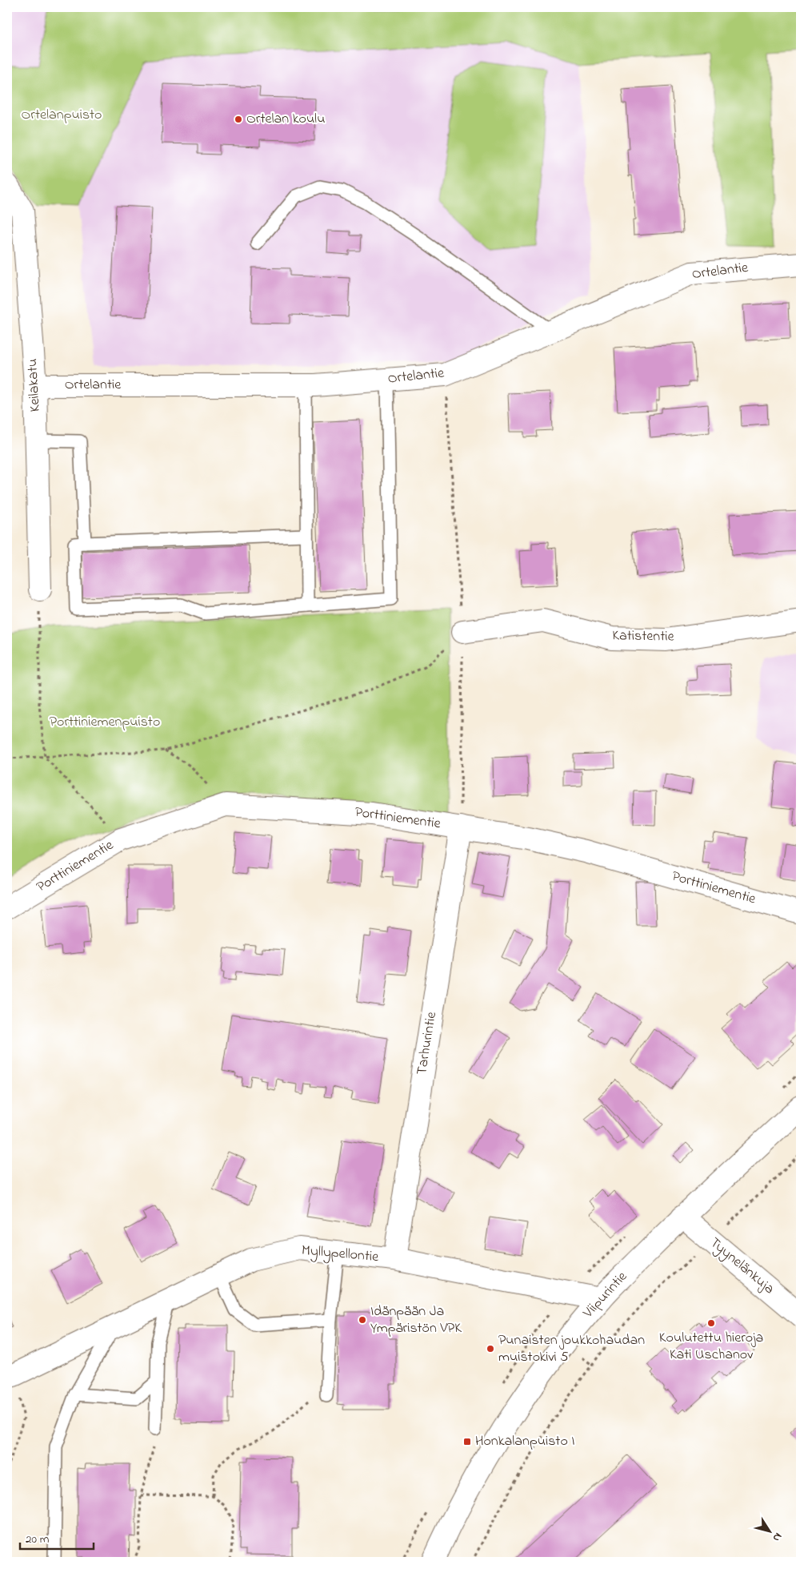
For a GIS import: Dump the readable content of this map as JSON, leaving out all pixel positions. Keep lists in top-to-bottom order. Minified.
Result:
{"streets":{"street":["Ortelantie","Keilakatu","Katistentie","Porttiniementie","Tarhurintie","Myllypellontie","Tyynelänkuja","Viipurintie"]},"crossings":[["Ortelantie","Keilakatu"],["Porttiniementie","Tarhurintie"],["Tarhurintie","Myllypellontie"],["Myllypellontie","Viipurintie"],["Tyynelänkuja","Viipurintie"]],"parks":["Ortelanpuisto","Porttiniemenpuisto"],"places":{"other":["Ortelan koulu","Idänpään Ja Ympäristön VPK","Koulutettu hieroja Kati Uschanov","Punaisten joukkohaudan muistokivi 5"],"transit":["Honkalanpuisto I"]},"scale_bar":"20 m","north":"bottom right"}
